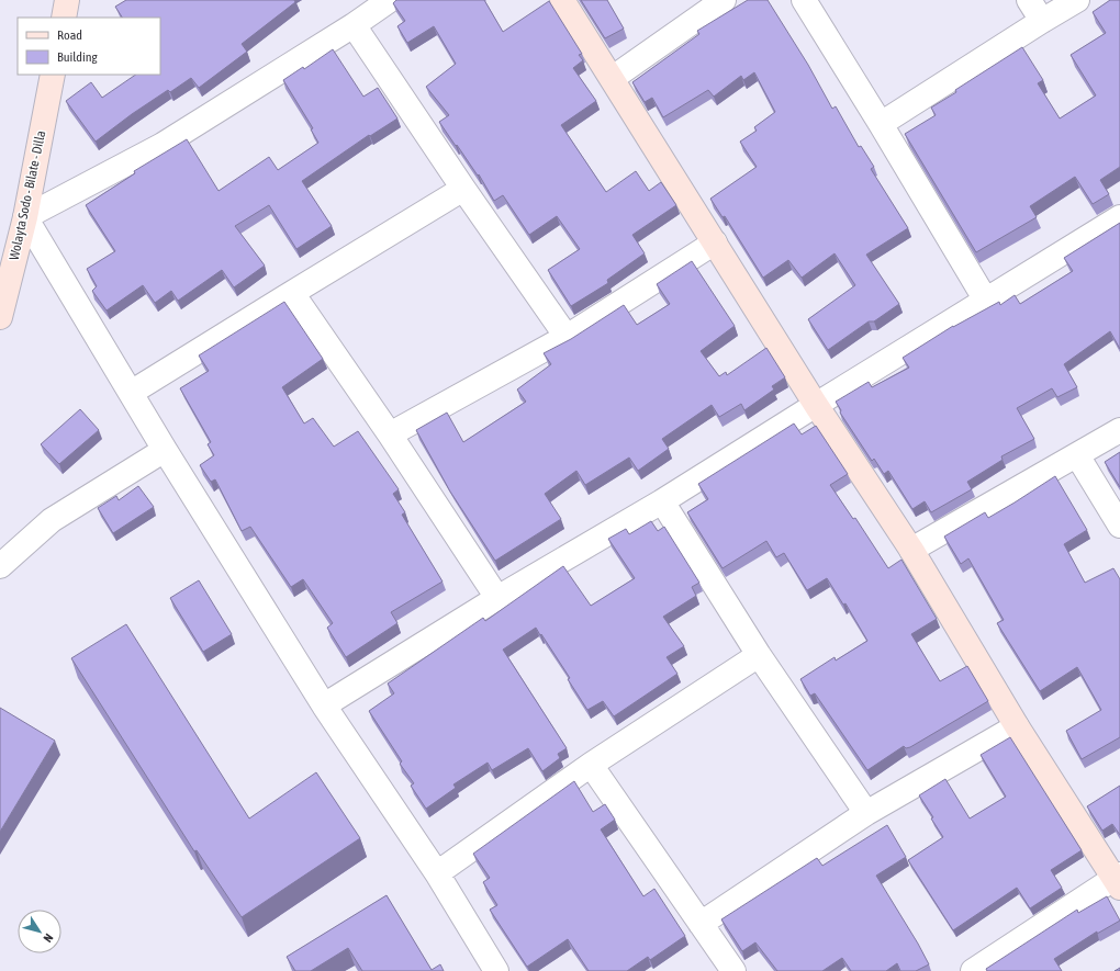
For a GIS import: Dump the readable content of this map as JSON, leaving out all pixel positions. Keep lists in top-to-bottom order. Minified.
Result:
{"streets":{"main road":["Wolayta Sodo - Bilate - Dilla"]},"legend":["Road","Building"],"north":"bottom right"}
